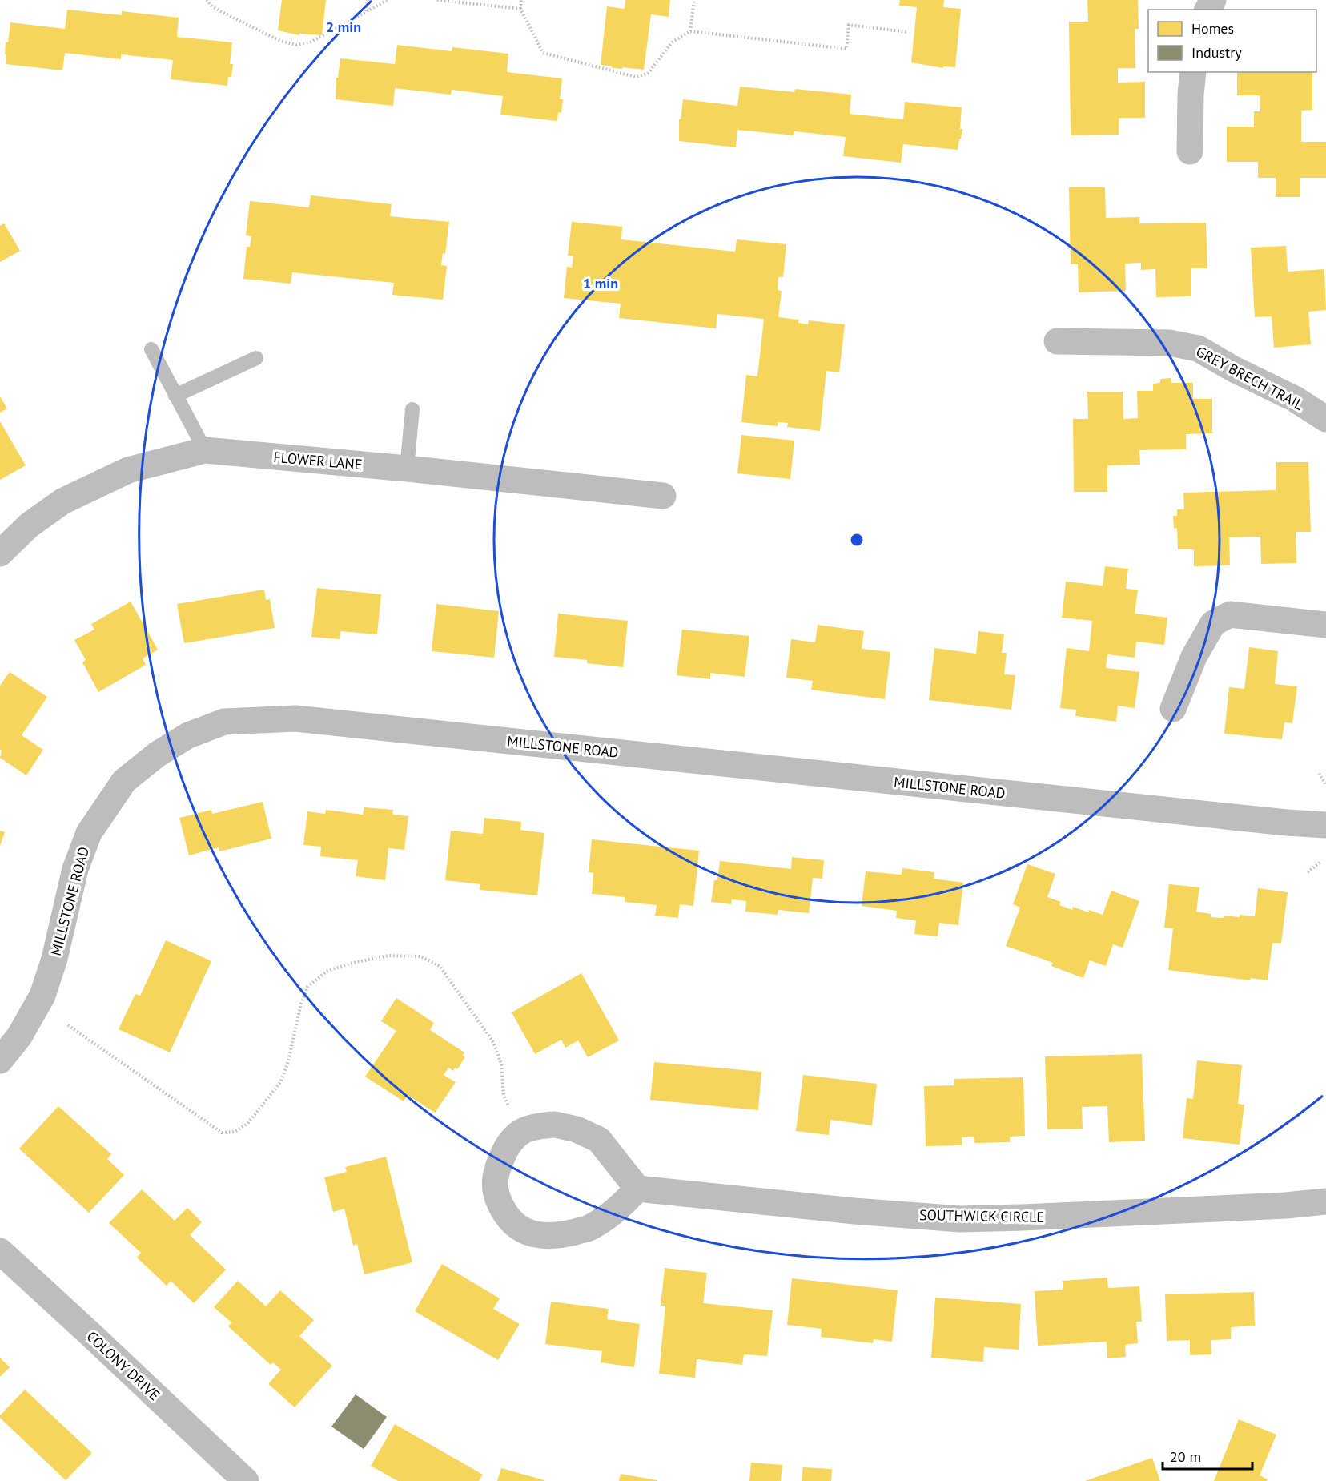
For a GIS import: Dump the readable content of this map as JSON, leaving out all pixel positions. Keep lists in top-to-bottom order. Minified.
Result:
{"streets":{"street":["GREY BRECH TRAIL","FLOWER LANE","MILLSTONE ROAD","SOUTHWICK CIRCLE","COLONY DRIVE"]},"legend":["Homes","Industry"],"scale_bar":"20 m","rings":["2 min","1 min"]}
